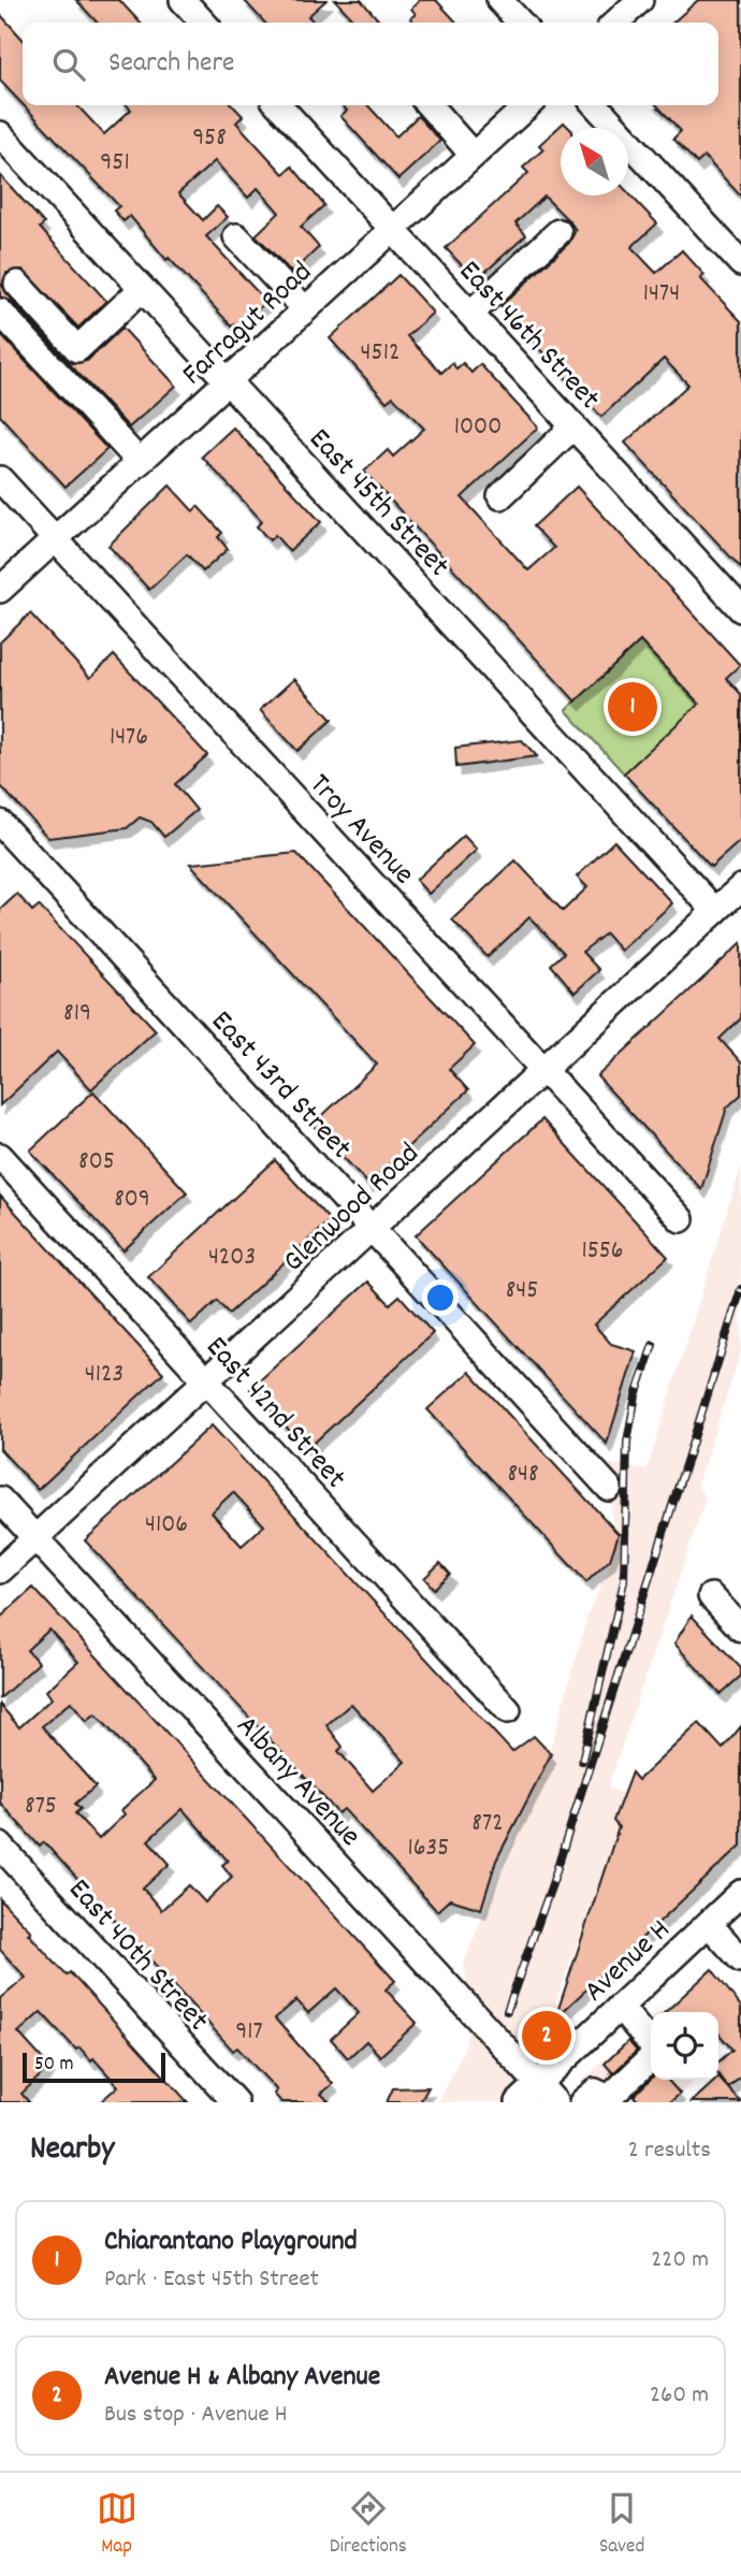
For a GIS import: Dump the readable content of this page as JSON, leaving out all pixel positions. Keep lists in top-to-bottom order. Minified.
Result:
{"streets":{"street":["Farragut Road","East 46th Street","East 45th Street","Troy Avenue","East 43rd Street","Glenwood Road","East 42nd Street","Albany Avenue","East 40th Street","Avenue H"]},"crossings":[["Farragut Road","East 46th Street"],["Farragut Road","East 45th Street"],["Farragut Road","Troy Avenue"],["East 45th Street","Glenwood Road"],["Troy Avenue","Glenwood Road"],["East 43rd Street","Glenwood Road"],["Glenwood Road","East 42nd Street"],["Glenwood Road","Albany Avenue"],["Albany Avenue","Avenue H"]],"house_numbers":["958","951","1474","4512","1000","1476","819","805","809","1556","4203","845","4123","848","4106","875","872","1635","917"],"scale_bar":"50 m","north":"top left","page":{"search":"Search here","pins":["1","2"],"scale":"50 m","heading":["Nearby","2 results"],"list":[{"mark":"1","name":"Chiarantano Playground","note":"Park · East 45th Street","value":"220 m"},{"mark":"2","name":"Avenue H & Albany Avenue","note":"Bus stop · Avenue H","value":"260 m"}],"nav":["Map","Directions","Saved"]}}
